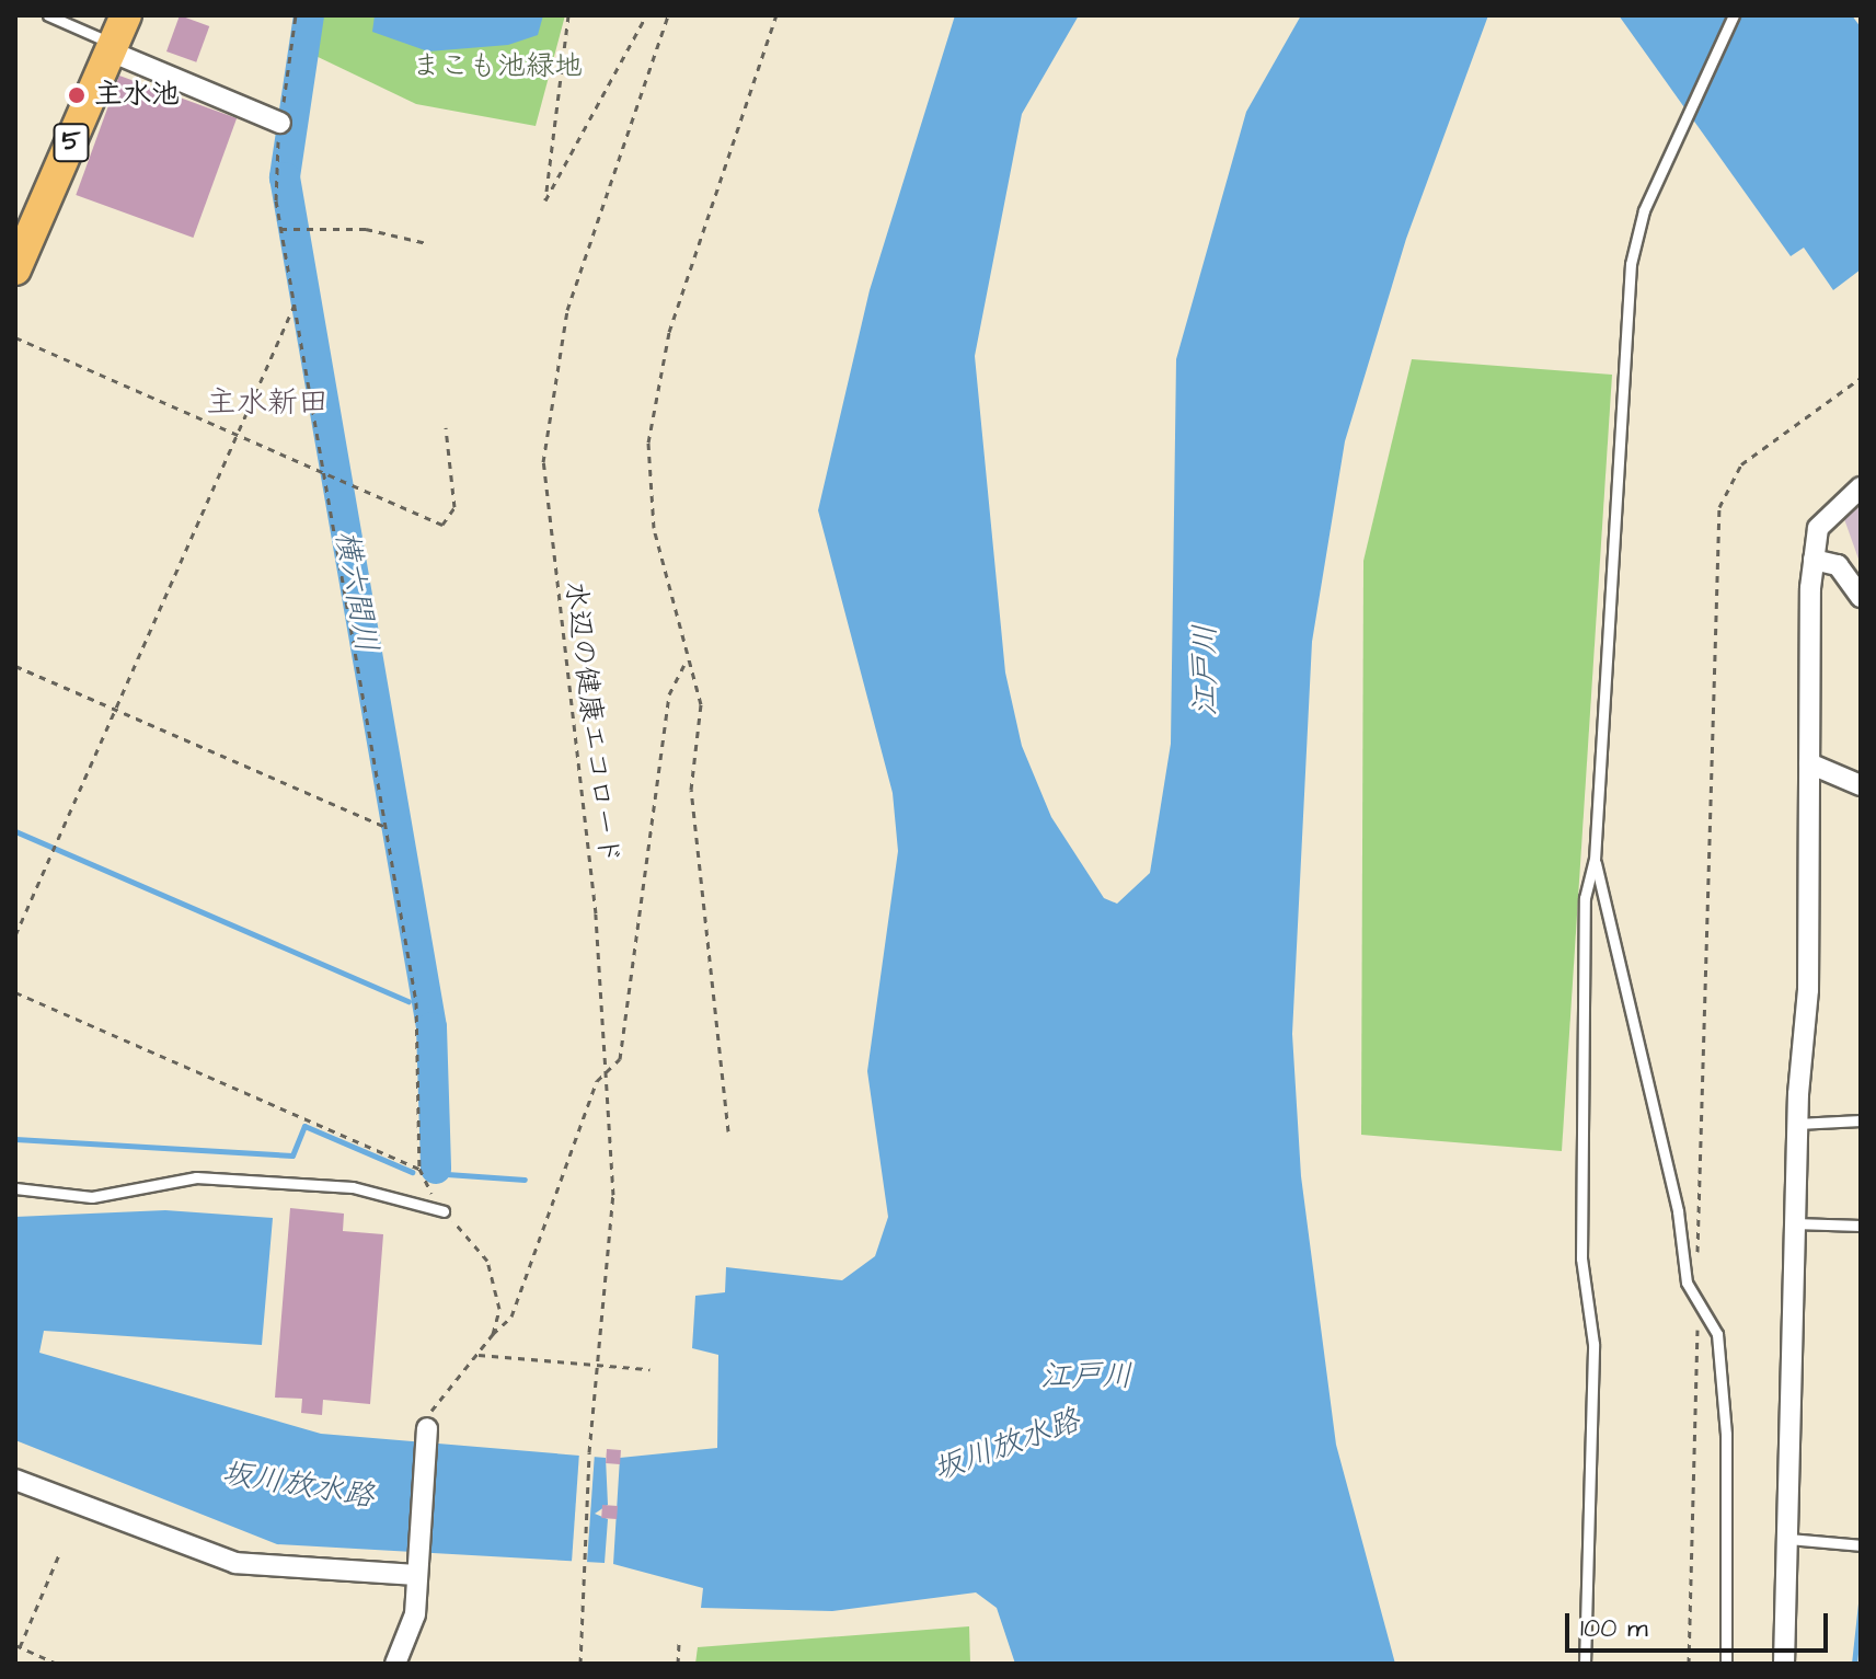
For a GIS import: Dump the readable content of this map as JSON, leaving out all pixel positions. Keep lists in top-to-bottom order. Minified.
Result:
{"streets":{"main road":["5"],"path":["水辺の健康エコロード"]},"districts":["主水新田"],"water":["横六間川","江戸川","坂川放水路"],"parks":["まこも池緑地"],"places":["主水池"],"scale_bar":"100 m"}
